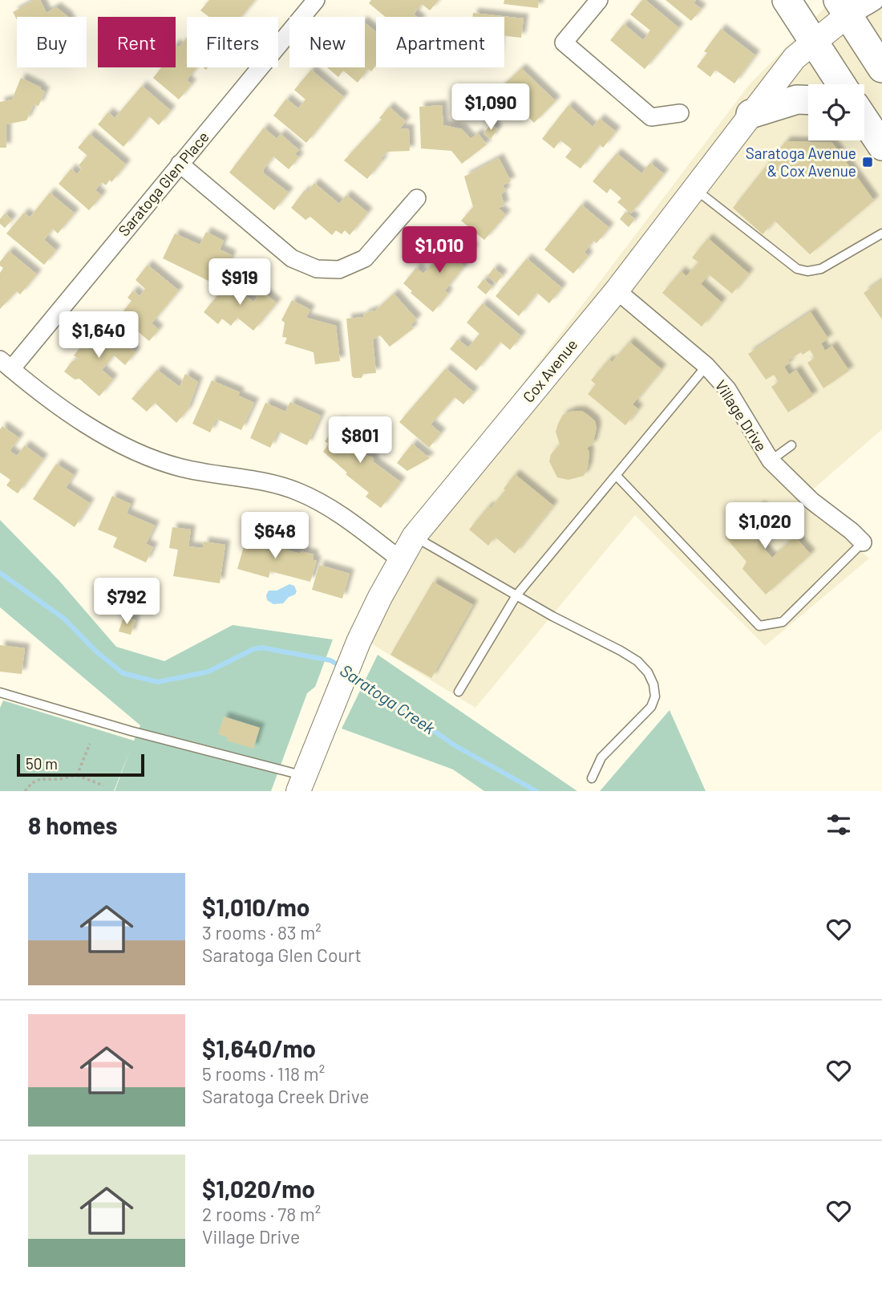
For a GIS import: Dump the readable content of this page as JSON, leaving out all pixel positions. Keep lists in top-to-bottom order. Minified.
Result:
{"streets":{"main road":["Cox Avenue"],"street":["Saratoga Glen Place","Village Drive"]},"crossings":[["Cox Avenue","Village Drive"]],"water":["Saratoga Creek"],"places":{"transit":["Saratoga Avenue & Cox Avenue"]},"scale_bar":"50 m","page":{"chip":["Buy","Rent","Filters","New","Apartment"],"price":["$1,090","$1,010","$919","$1,640","$801","$1,020","$648","$792"],"scale":"50 m","heading":"8 homes","list":[{"name":"$1,010/mo","note":"3 rooms · 83 m² · Saratoga Glen Court"},{"name":"$1,640/mo","note":"5 rooms · 118 m² · Saratoga Creek Drive"},{"name":"$1,020/mo","note":"2 rooms · 78 m² · Village Drive"}]}}
